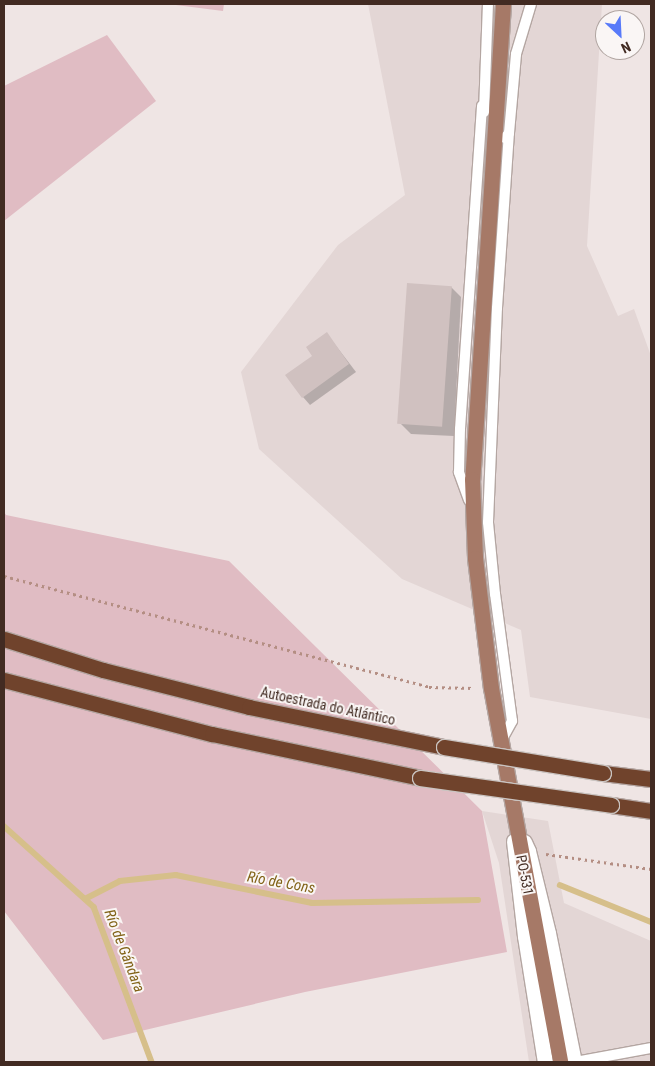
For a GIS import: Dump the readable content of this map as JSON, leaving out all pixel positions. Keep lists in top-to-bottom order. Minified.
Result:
{"streets":{"highway":["Autoestrada do Atlántico"],"main road":["PO-531"]},"water":["Río de Cons","Río de Gándara"],"north":"bottom right"}
